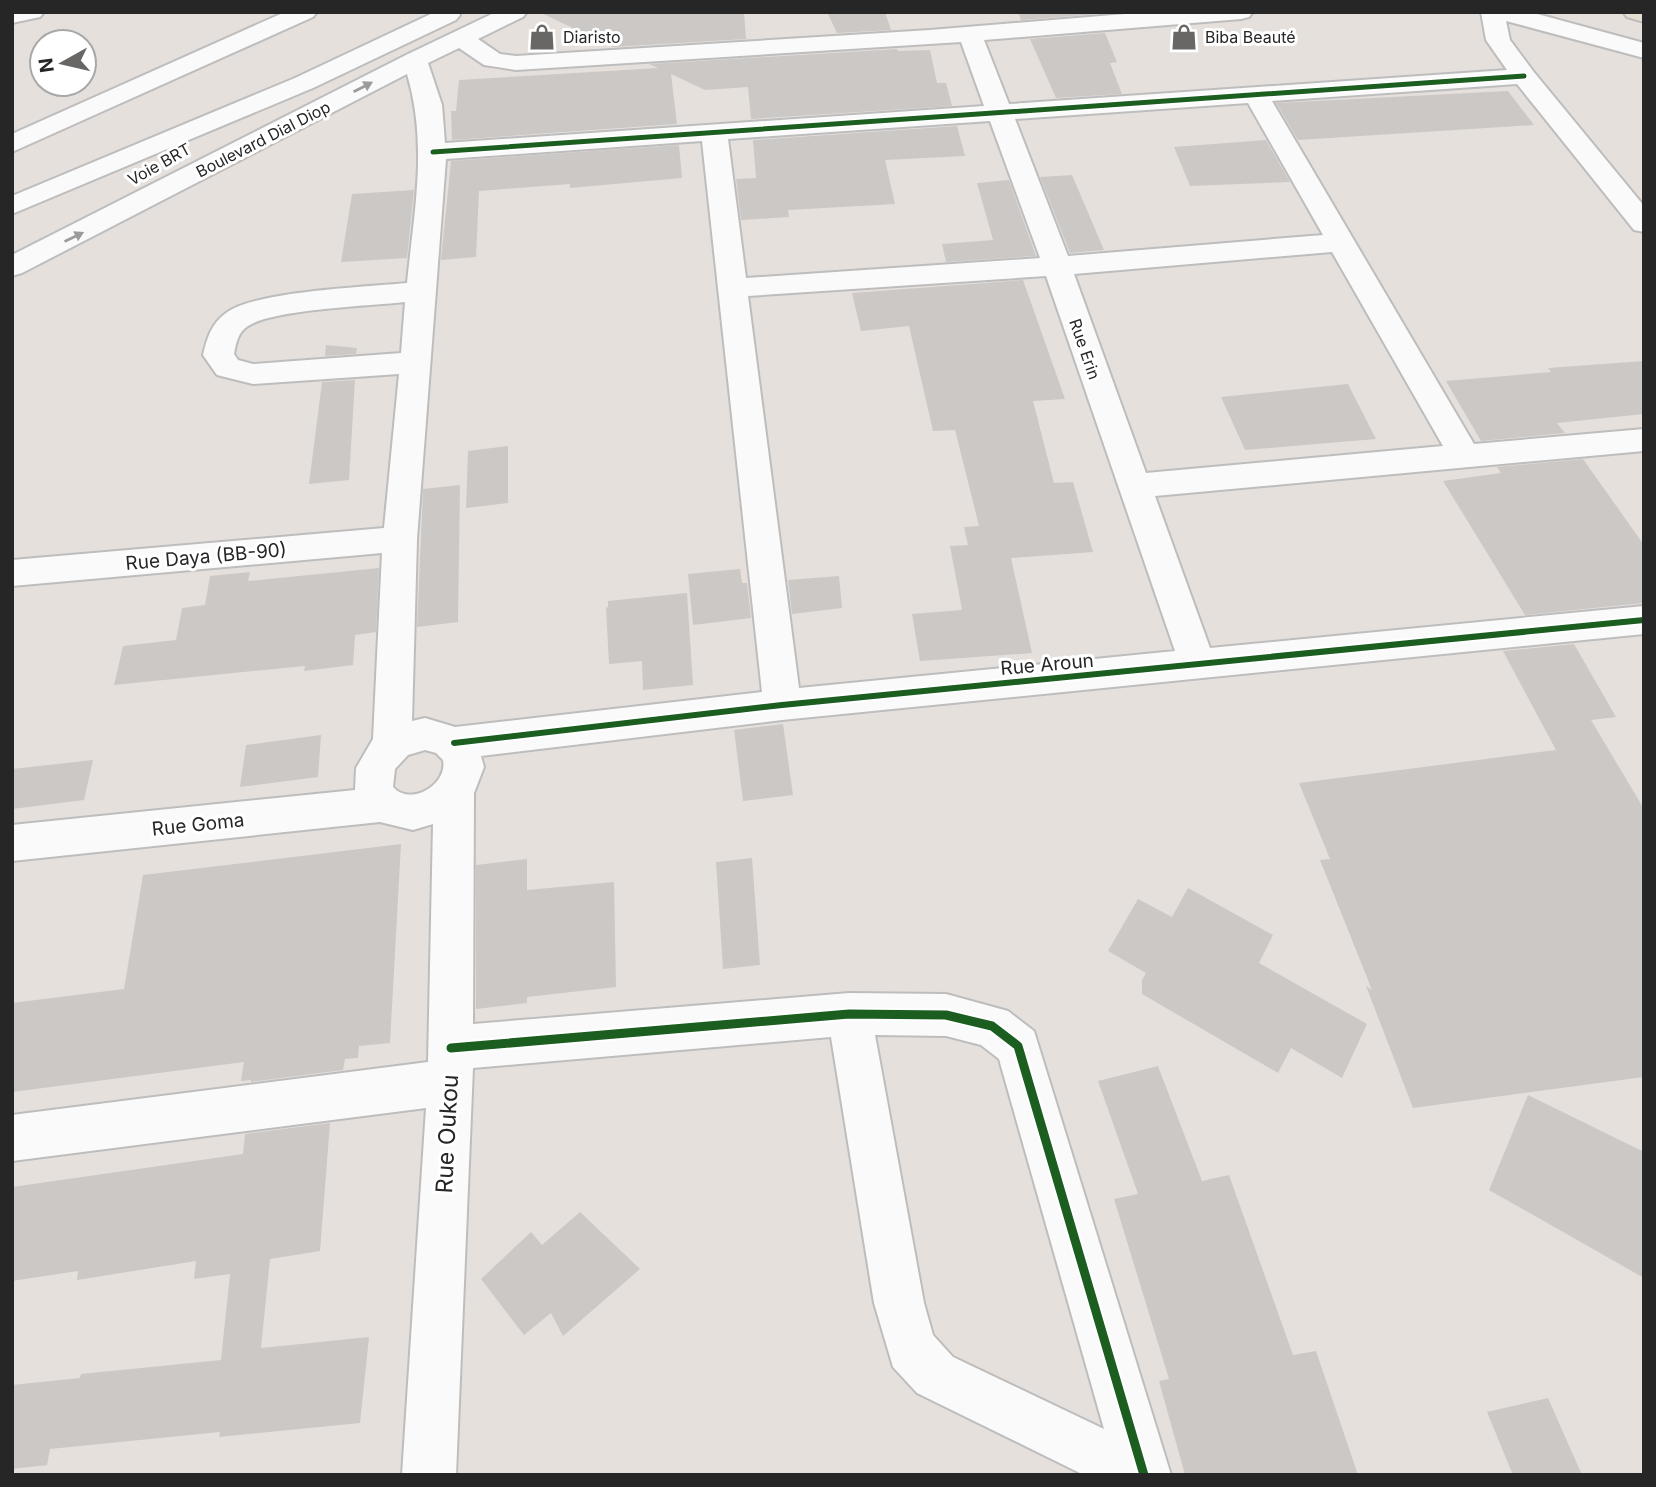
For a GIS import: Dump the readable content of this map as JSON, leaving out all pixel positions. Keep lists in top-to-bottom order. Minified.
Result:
{"streets":{"street":["Boulevard Dial Diop","Voie BRT","Rue Erin","Rue Daya (BB-90)","Rue Aroun","Rue Goma","Rue Oukou"]},"crossings":[["Rue Erin","Rue Aroun"],["Rue Aroun","Rue Goma"],["Rue Aroun","Rue Oukou"],["Rue Goma","Rue Oukou"]],"places":{"shop":["Diaristo","Biba Beauté"]},"north":"left"}
